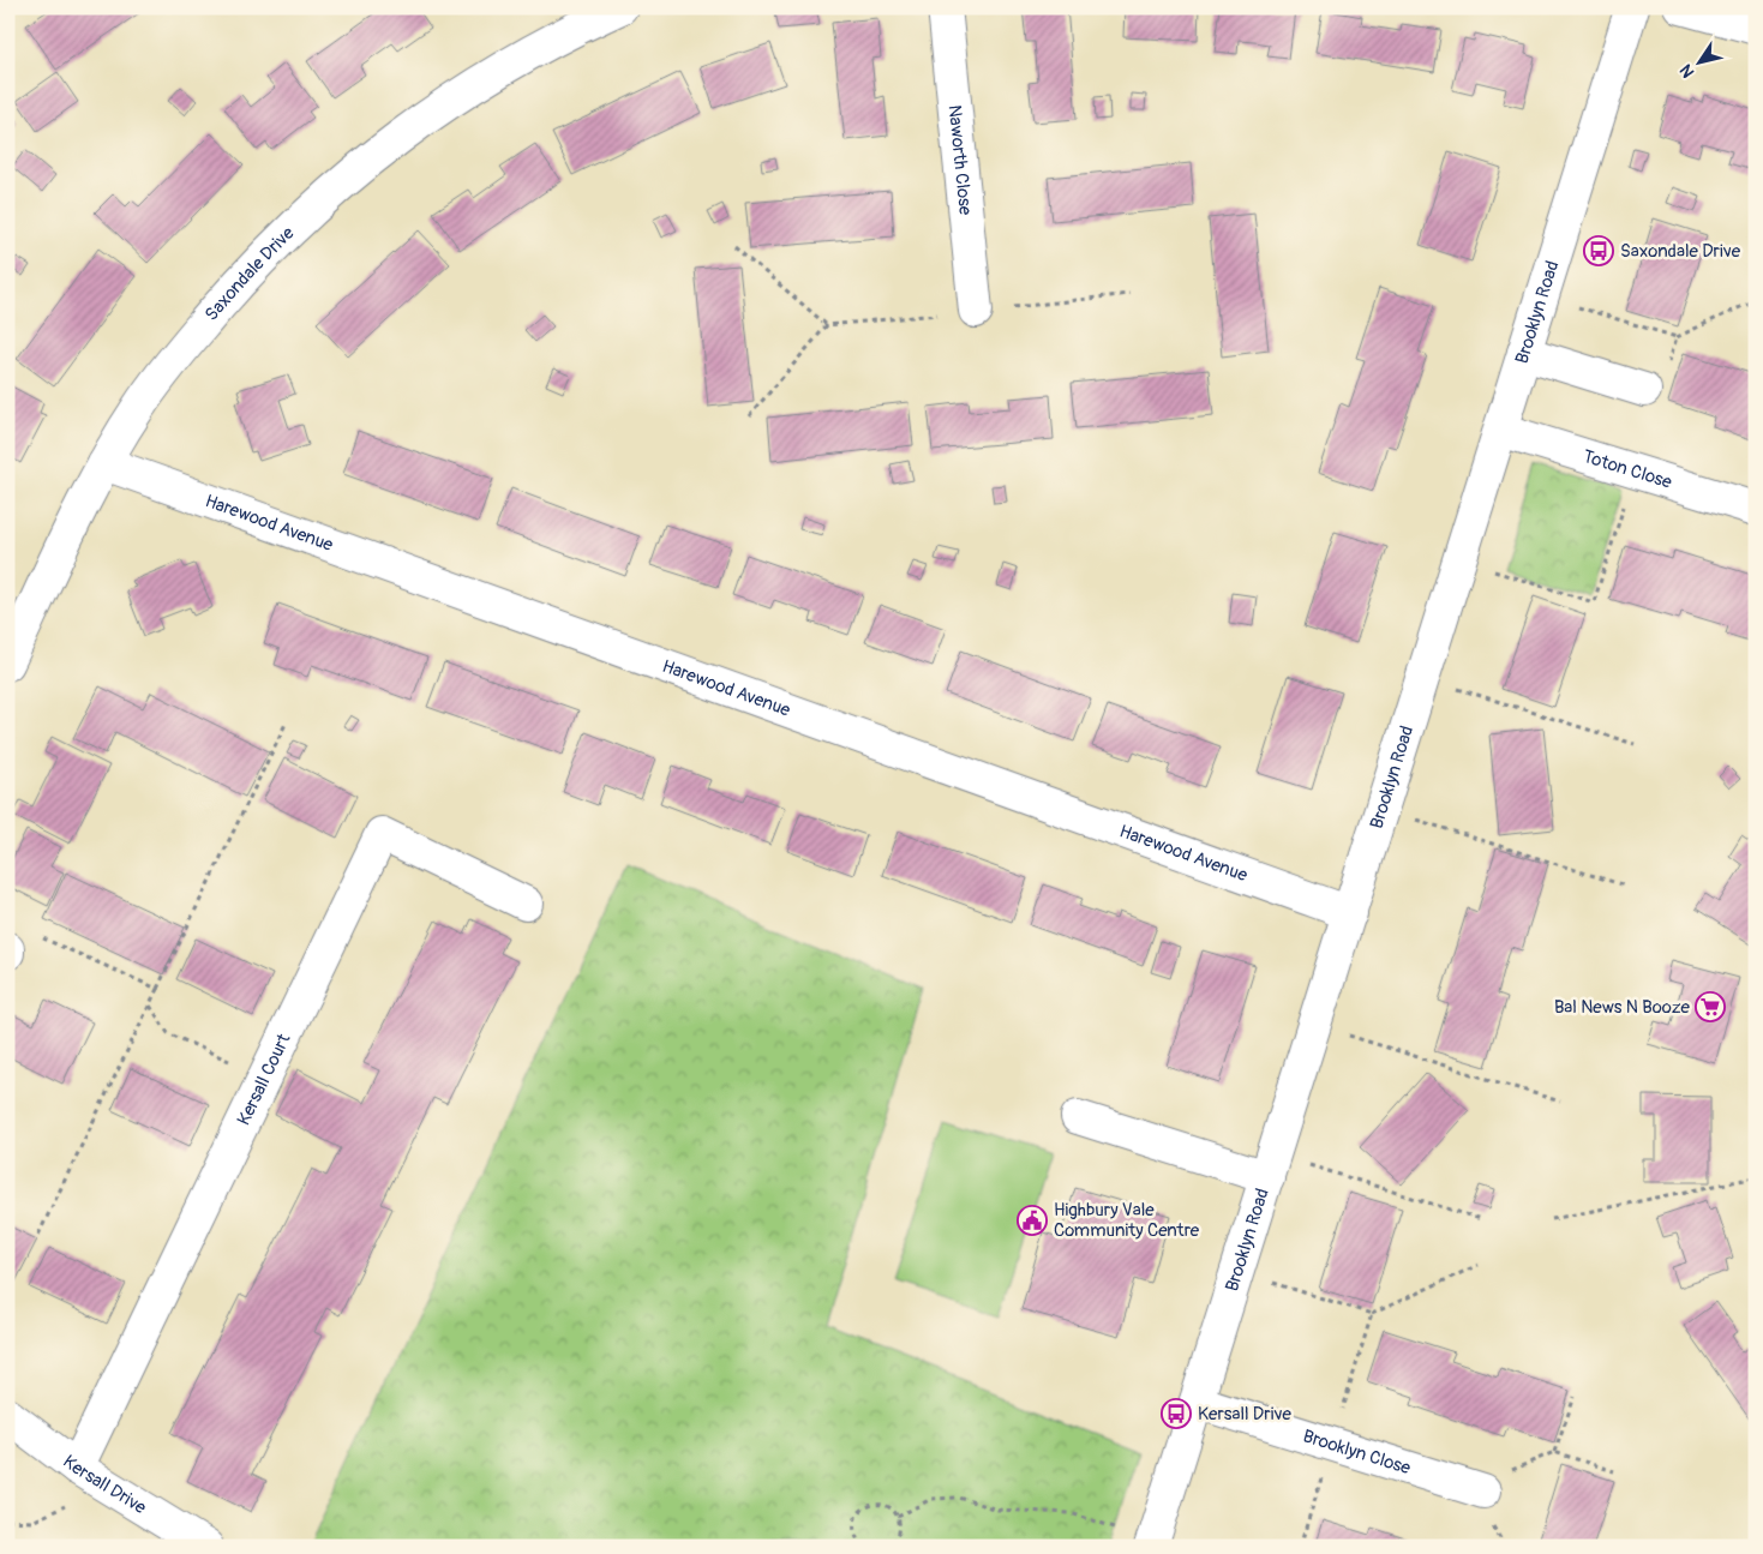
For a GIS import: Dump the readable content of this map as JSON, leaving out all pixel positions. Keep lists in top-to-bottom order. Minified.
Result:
{"streets":{"street":["Naworth Close","Saxondale Drive","Brooklyn Road","Toton Close","Harewood Avenue","Kersall Court","Brooklyn Close","Kersall Drive"]},"crossings":[["Saxondale Drive","Harewood Avenue"],["Brooklyn Road","Toton Close"],["Brooklyn Road","Harewood Avenue"],["Brooklyn Road","Brooklyn Close"],["Kersall Court","Kersall Drive"]],"places":{"bus stop":["Saxondale Drive","Kersall Drive"],"supermarket":["Bal News N Booze"],"public building":["Highbury Vale Community Centre"]},"north":"bottom left"}
